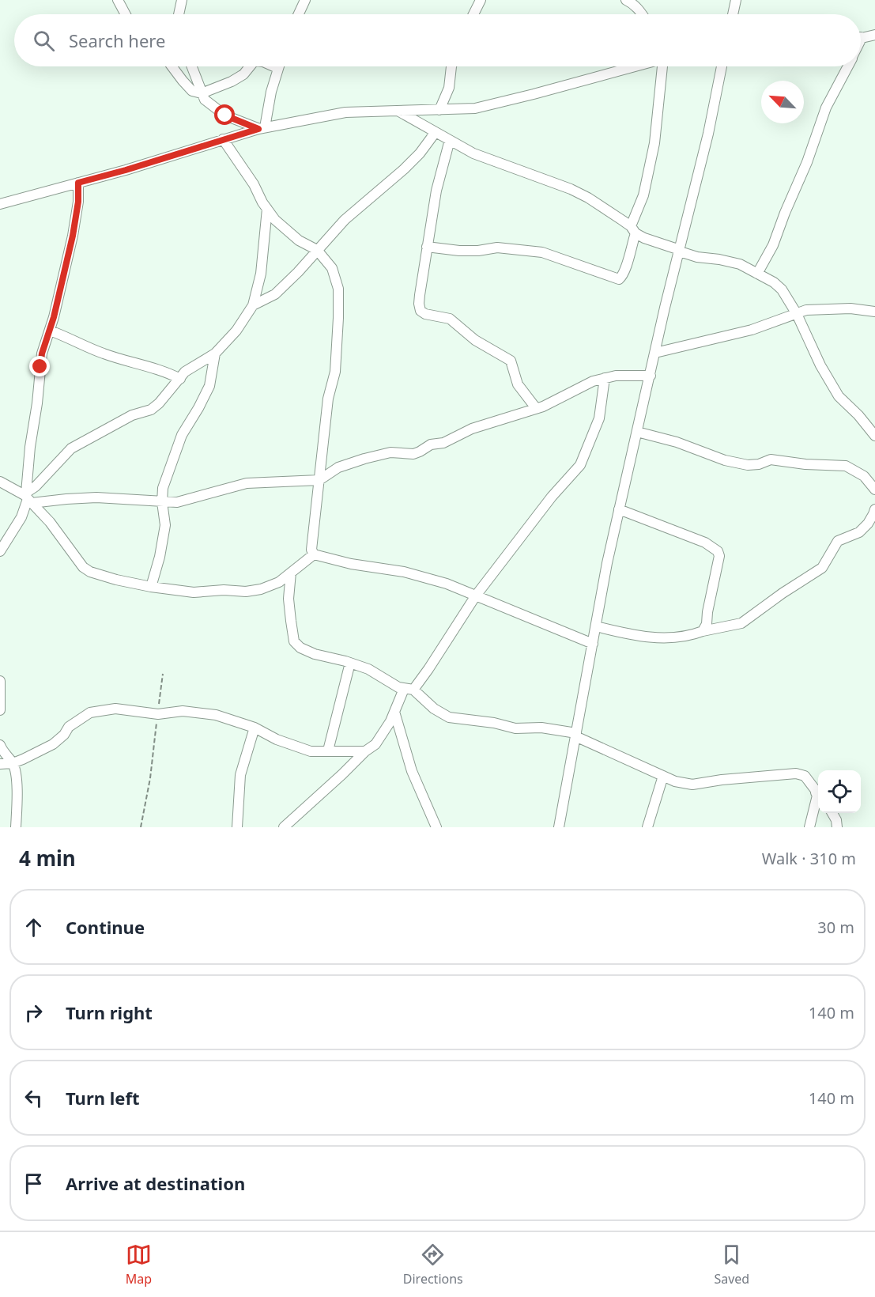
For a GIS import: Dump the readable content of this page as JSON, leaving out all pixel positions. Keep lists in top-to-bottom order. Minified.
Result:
{"north":"top left","page":{"search":"Search here","heading":["4 min","Walk · 310 m"],"list":[["Continue","30 m"],["Turn right","140 m"],["Turn left","140 m"],"Arrive at destination"],"nav":["Map","Directions","Saved"]}}
